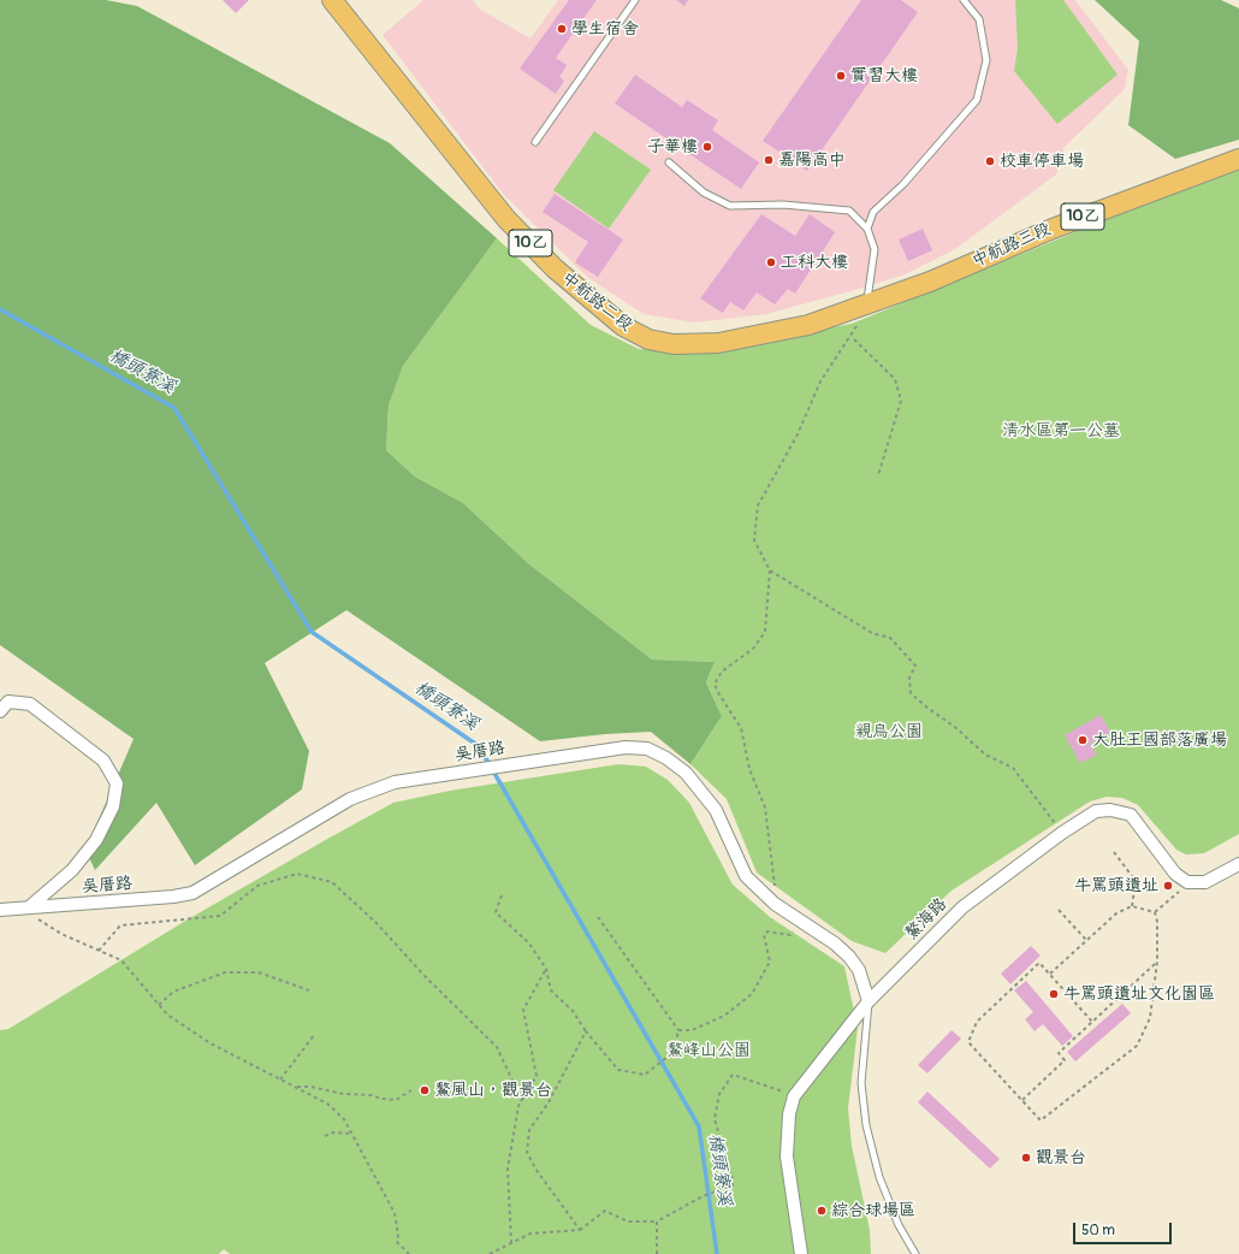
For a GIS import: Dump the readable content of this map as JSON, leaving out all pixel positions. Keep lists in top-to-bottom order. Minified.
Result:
{"streets":{"main road":["10乙","中航路三段","中航路二段"],"street":["吳厝路","鰲海路"]},"crossings":[["中航路三段","中航路二段"],["吳厝路","鰲海路"]],"water":["橋頭寮溪"],"parks":["清水區第一公墓","親鳥公園","鰲峰山公園"],"places":["學生宿舍","實習大樓","子華樓","嘉陽高中","校車停車場","工科大樓","大肚王國部落廣場","牛罵頭遺址","牛罵頭遺址文化園區","鰲風山，觀景台","觀景台","綜合球場區"],"scale_bar":"50 m"}
